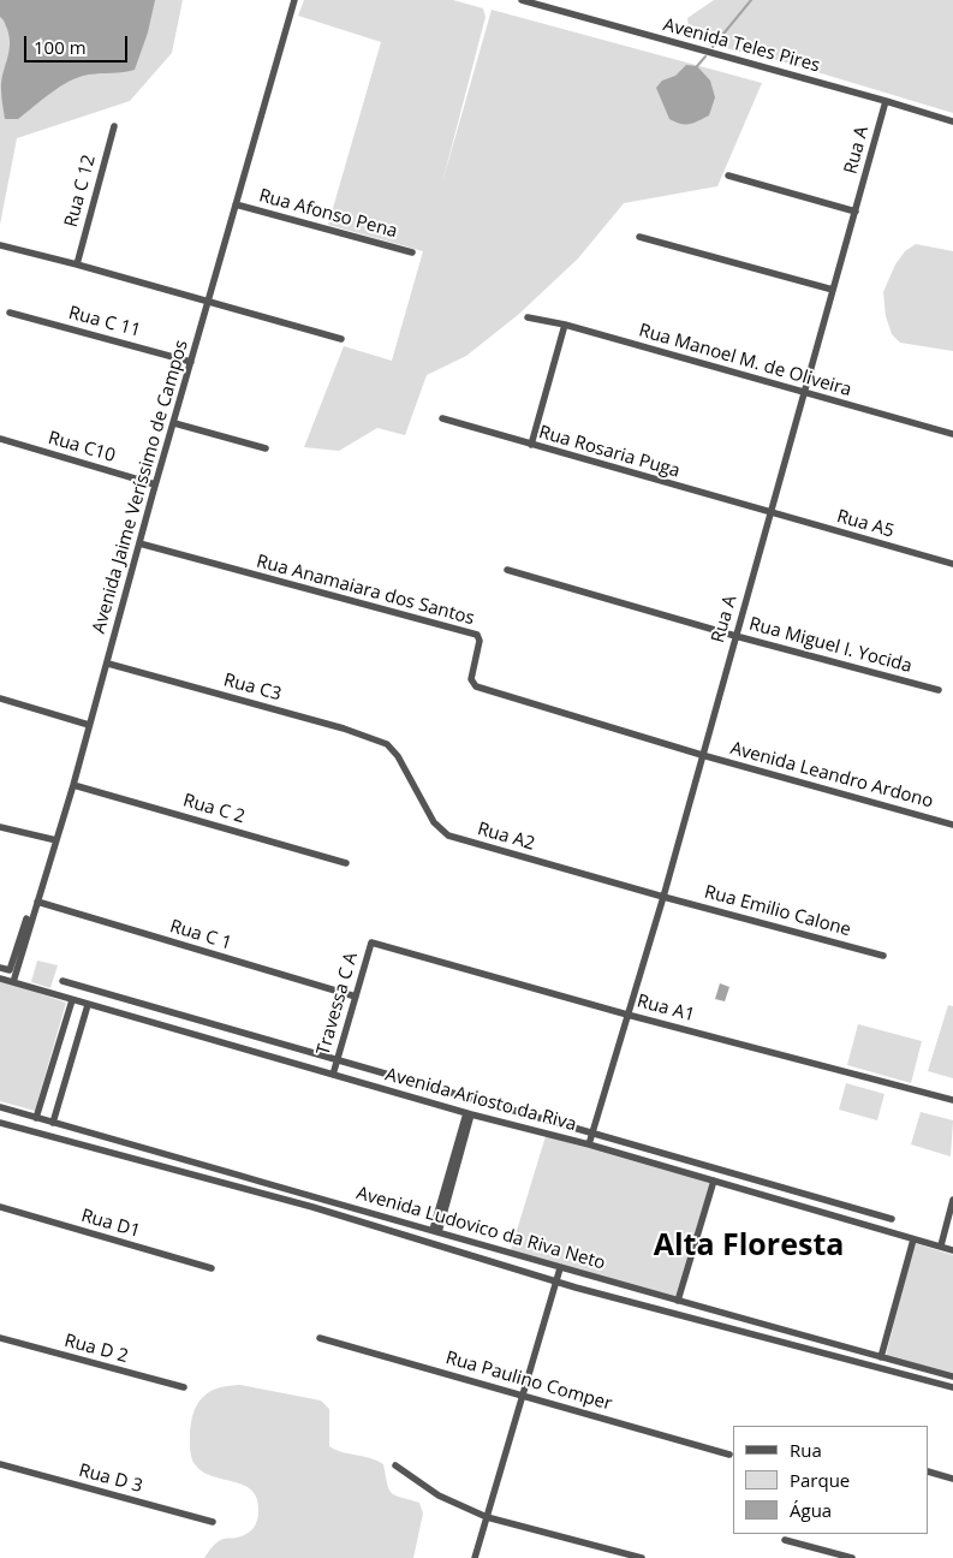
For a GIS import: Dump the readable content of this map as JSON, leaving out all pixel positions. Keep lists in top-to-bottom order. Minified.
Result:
{"streets":{"street":["Avenida Teles Pires","Rua A","Rua C 12","Rua Afonso Pena","Rua C 11","Rua Manoel M. de Oliveira","Rua C10","Rua Rosaria Puga","Avenida Jaime Veríssimo de Campos","Rua A5","Rua Anamaiara dos Santos","Rua Miguel I. Yocida","Rua C3","Avenida Leandro Ardono","Rua C 2","Rua A2","Rua Emilio Calone","Rua C 1","Travessa C A","Rua A1","Avenida Ariosto da Riva","Rua D1","Avenida Ludovico da Riva Neto","Rua D 2","Rua Paulino Comper","Rua D 3"]},"crossings":[["Avenida Teles Pires","Rua A"],["Rua A","Rua Manoel M. de Oliveira"],["Rua A","Rua Rosaria Puga"],["Rua A","Rua A5"],["Rua A","Rua Anamaiara dos Santos"],["Rua A","Rua Miguel I. Yocida"],["Rua A","Avenida Leandro Ardono"],["Rua A","Rua A2"],["Rua A","Rua Emilio Calone"],["Rua A","Rua A1"],["Rua A","Avenida Ariosto da Riva"],["Rua Afonso Pena","Avenida Jaime Veríssimo de Campos"],["Rua C 11","Avenida Jaime Veríssimo de Campos"],["Rua C10","Avenida Jaime Veríssimo de Campos"],["Rua Rosaria Puga","Rua A5"],["Avenida Jaime Veríssimo de Campos","Rua Anamaiara dos Santos"],["Avenida Jaime Veríssimo de Campos","Rua C3"],["Avenida Jaime Veríssimo de Campos","Rua C 2"],["Avenida Jaime Veríssimo de Campos","Rua C 1"],["Avenida Jaime Veríssimo de Campos","Avenida Ariosto da Riva"],["Rua Anamaiara dos Santos","Avenida Leandro Ardono"],["Rua C3","Rua A2"],["Rua A2","Rua Emilio Calone"],["Rua C 1","Travessa C A"],["Travessa C A","Rua A1"],["Travessa C A","Avenida Ariosto da Riva"]],"districts":["Alta Floresta"],"legend":["Rua","Parque","Água"],"scale_bar":"100 m"}
